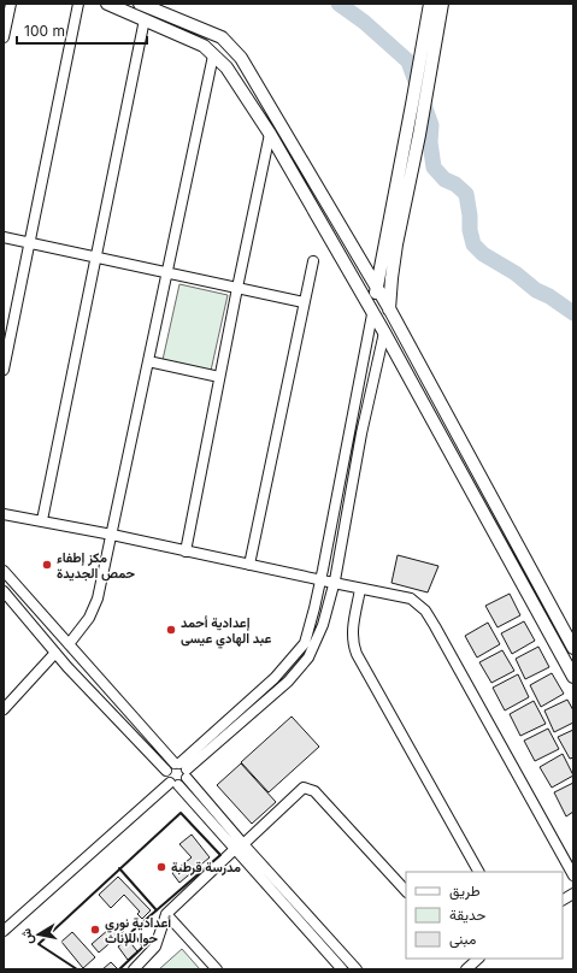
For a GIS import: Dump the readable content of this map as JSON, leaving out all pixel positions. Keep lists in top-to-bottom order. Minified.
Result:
{"places":["مكز إطفاء حمص الجديدة","إعدادية أحمد عبد الهادي عيسى","مدرسة قرطبة","أعدادية نوري حوا للإناث"],"legend":["طريق","حديقة","مبنى"],"scale_bar":"100 m","north":"left"}
